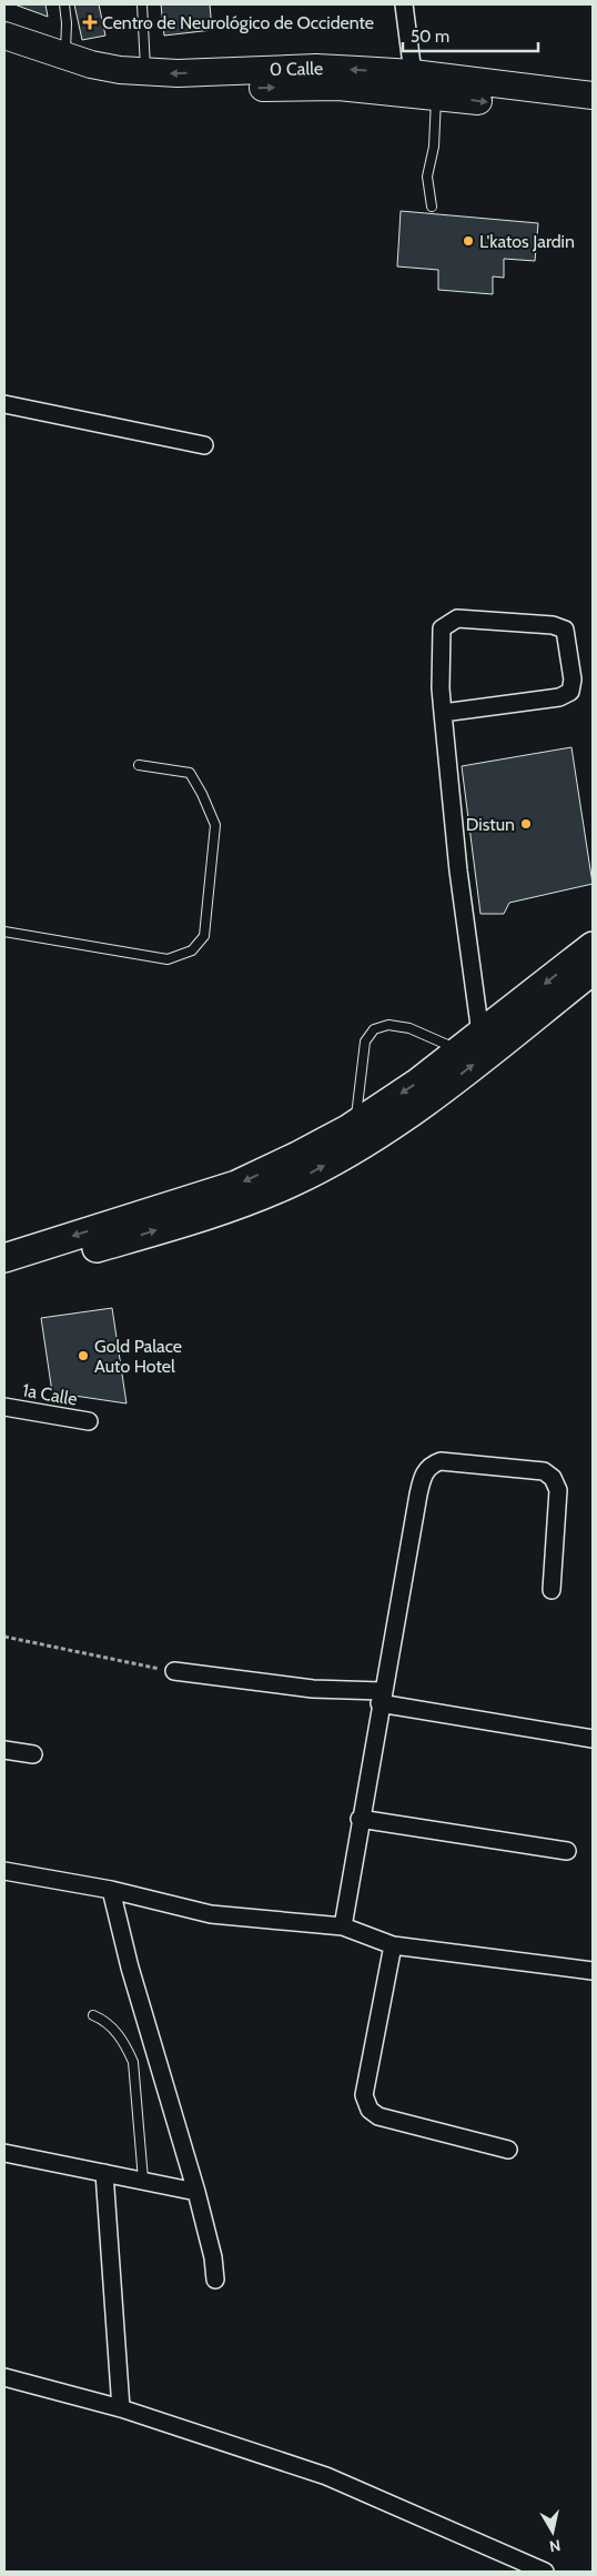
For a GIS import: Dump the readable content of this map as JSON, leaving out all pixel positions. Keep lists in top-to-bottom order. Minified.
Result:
{"streets":{"main road":["0 Calle"],"street":["1a Calle"]},"places":{"health":["Centro de Neurológico de Occidente"],"other":["L'katos Jardin","Distun","Gold Palace Auto Hotel"]},"scale_bar":"50 m","north":"bottom"}
